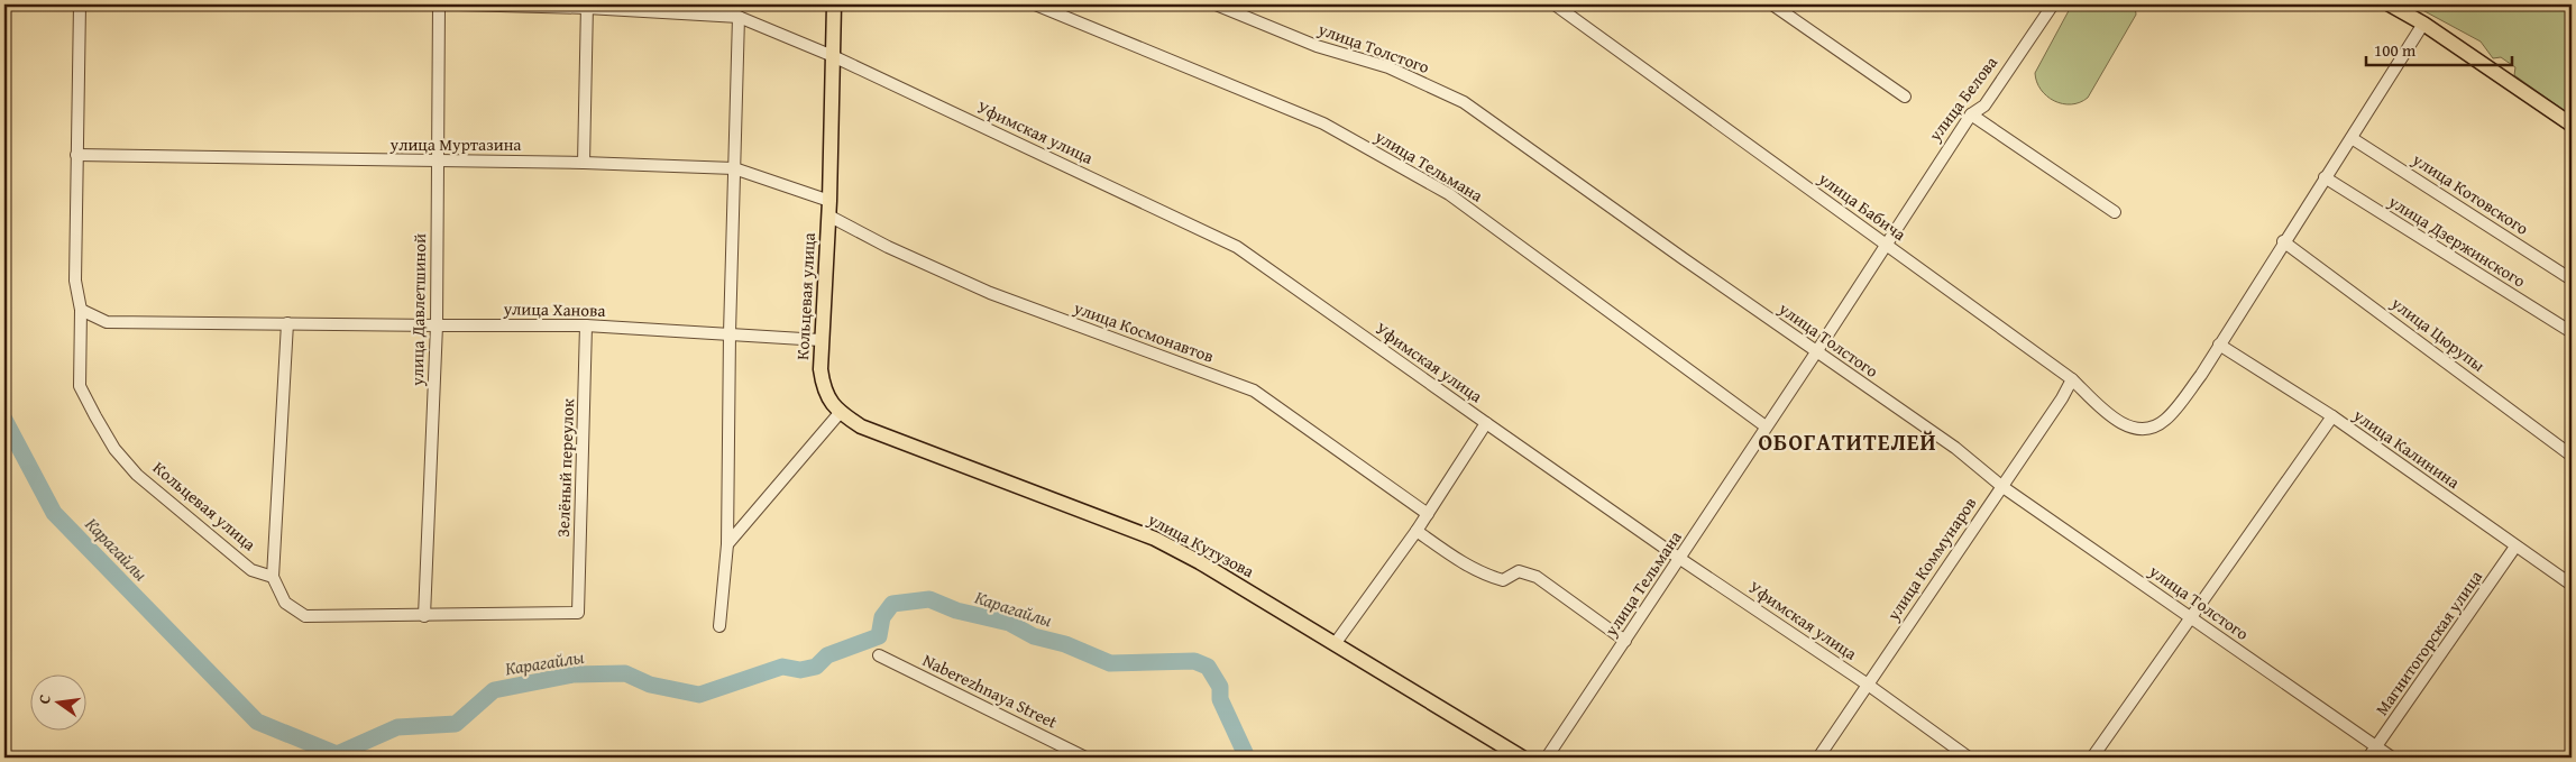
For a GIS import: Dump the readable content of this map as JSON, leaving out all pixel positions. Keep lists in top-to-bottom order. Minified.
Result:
{"streets":{"main road":["Кольцевая улица","улица Кутузова"],"street":["улица Толстого","улица Белова","Уфимская улица","улица Муртазина","улица Тельмана","улица Котовского","улица Бабича","улица Дзержинского","улица Давлетшиной","улица Ханова","улица Космонавтов","улица Цюрупы","улица Калинина","Зелёный переулок","улица Коммунаров","Магнитогорская улица","Naberezhnaya Street"]},"crossings":[["улица Толстого","улица Тельмана"],["улица Толстого","улица Коммунаров"],["улица Толстого","Магнитогорская улица"],["улица Белова","улица Тельмана"],["улица Белова","улица Бабича"],["Уфимская улица","улица Тельмана"],["Уфимская улица","Кольцевая улица"],["Уфимская улица","улица Коммунаров"],["улица Муртазина","Кольцевая улица"],["улица Муртазина","улица Давлетшиной"],["улица Муртазина","улица Космонавтов"],["улица Тельмана","улица Бабича"],["улица Бабича","улица Калинина"],["улица Бабича","улица Коммунаров"],["Кольцевая улица","улица Ханова"],["Кольцевая улица","улица Космонавтов"],["Кольцевая улица","улица Кутузова"],["улица Давлетшиной","улица Ханова"],["улица Давлетшиной","Зелёный переулок"],["улица Ханова","Зелёный переулок"],["улица Калинина","Магнитогорская улица"]],"districts":["ОБОГАТИТЕЛЕЙ"],"water":["Карагайлы"],"scale_bar":"100 m","north":"left"}
